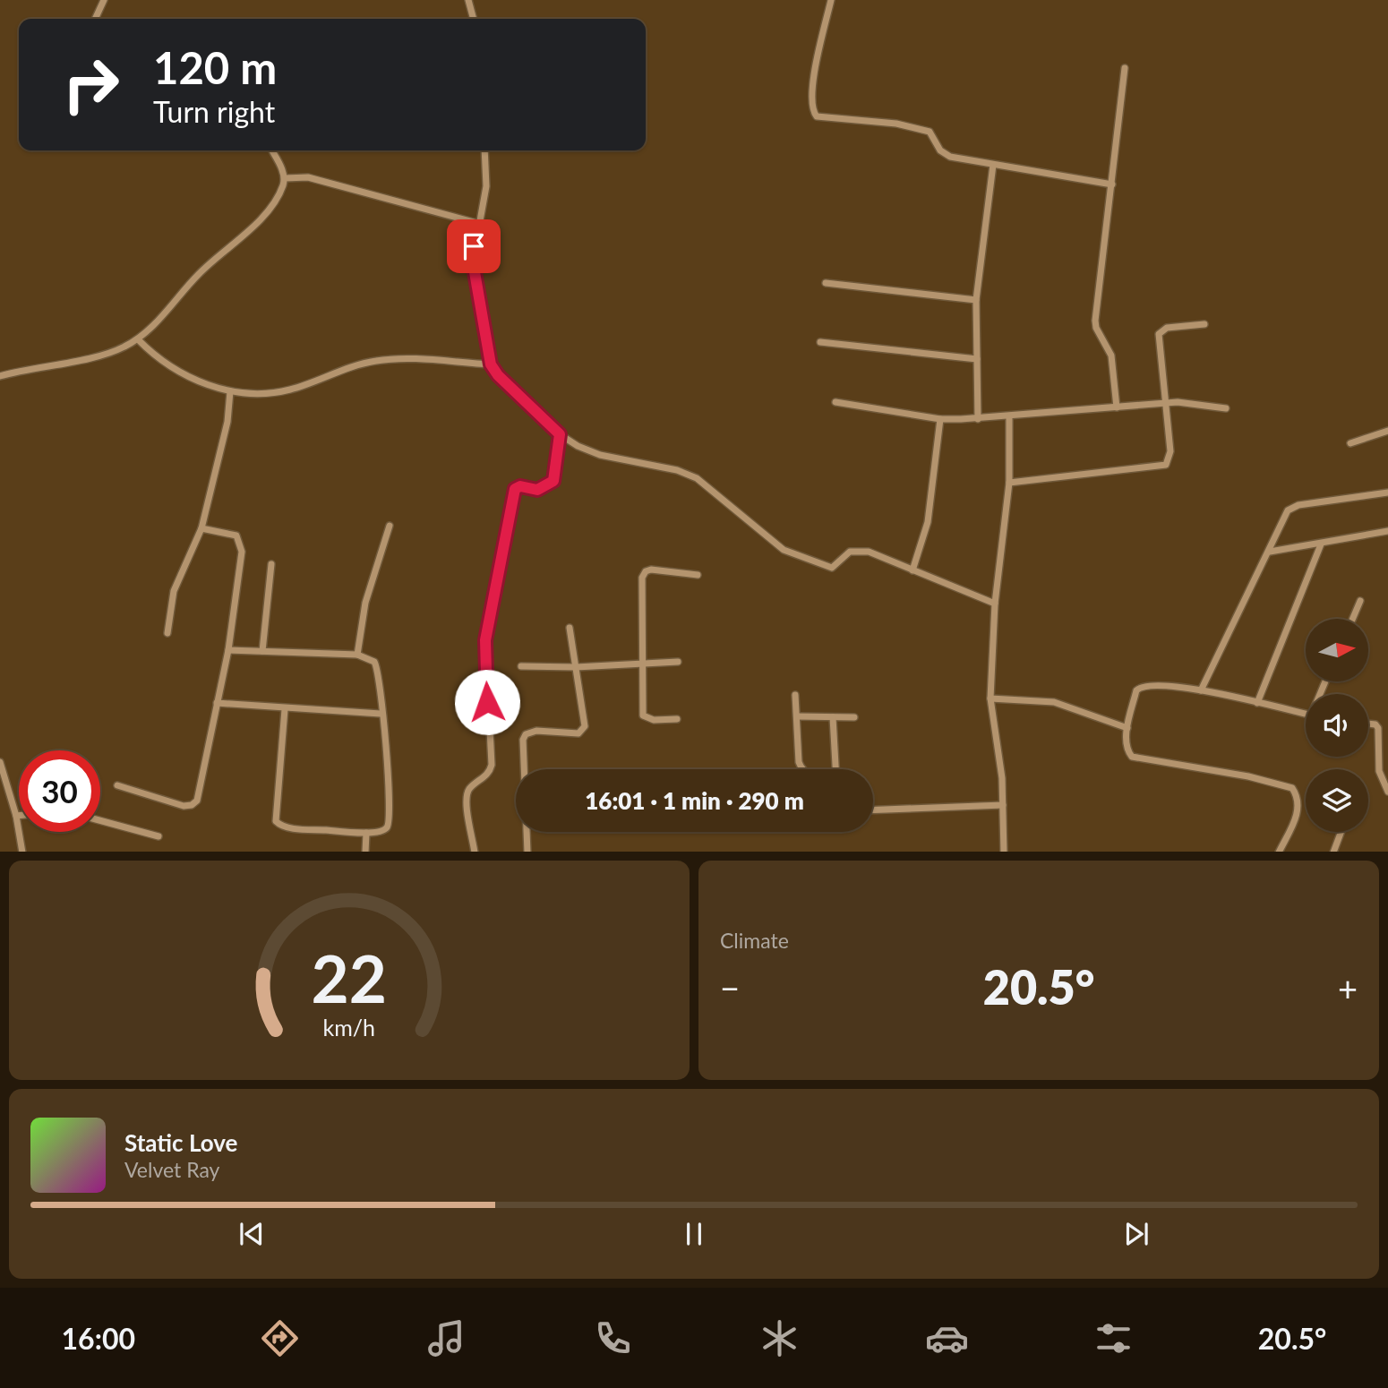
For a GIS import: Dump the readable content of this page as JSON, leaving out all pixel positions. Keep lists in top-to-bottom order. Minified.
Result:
{"north":"right","page":{"turn":["120 m","Turn right"],"limit":"30","trip":"16:01 · 1 min · 290 m","tile":"Climate","heat":["−","20.5°","+"],"song":["Static Love","Velvet Ray"],"tabs":["16:00","20.5°"],"gauge":["22","km/h"]}}
